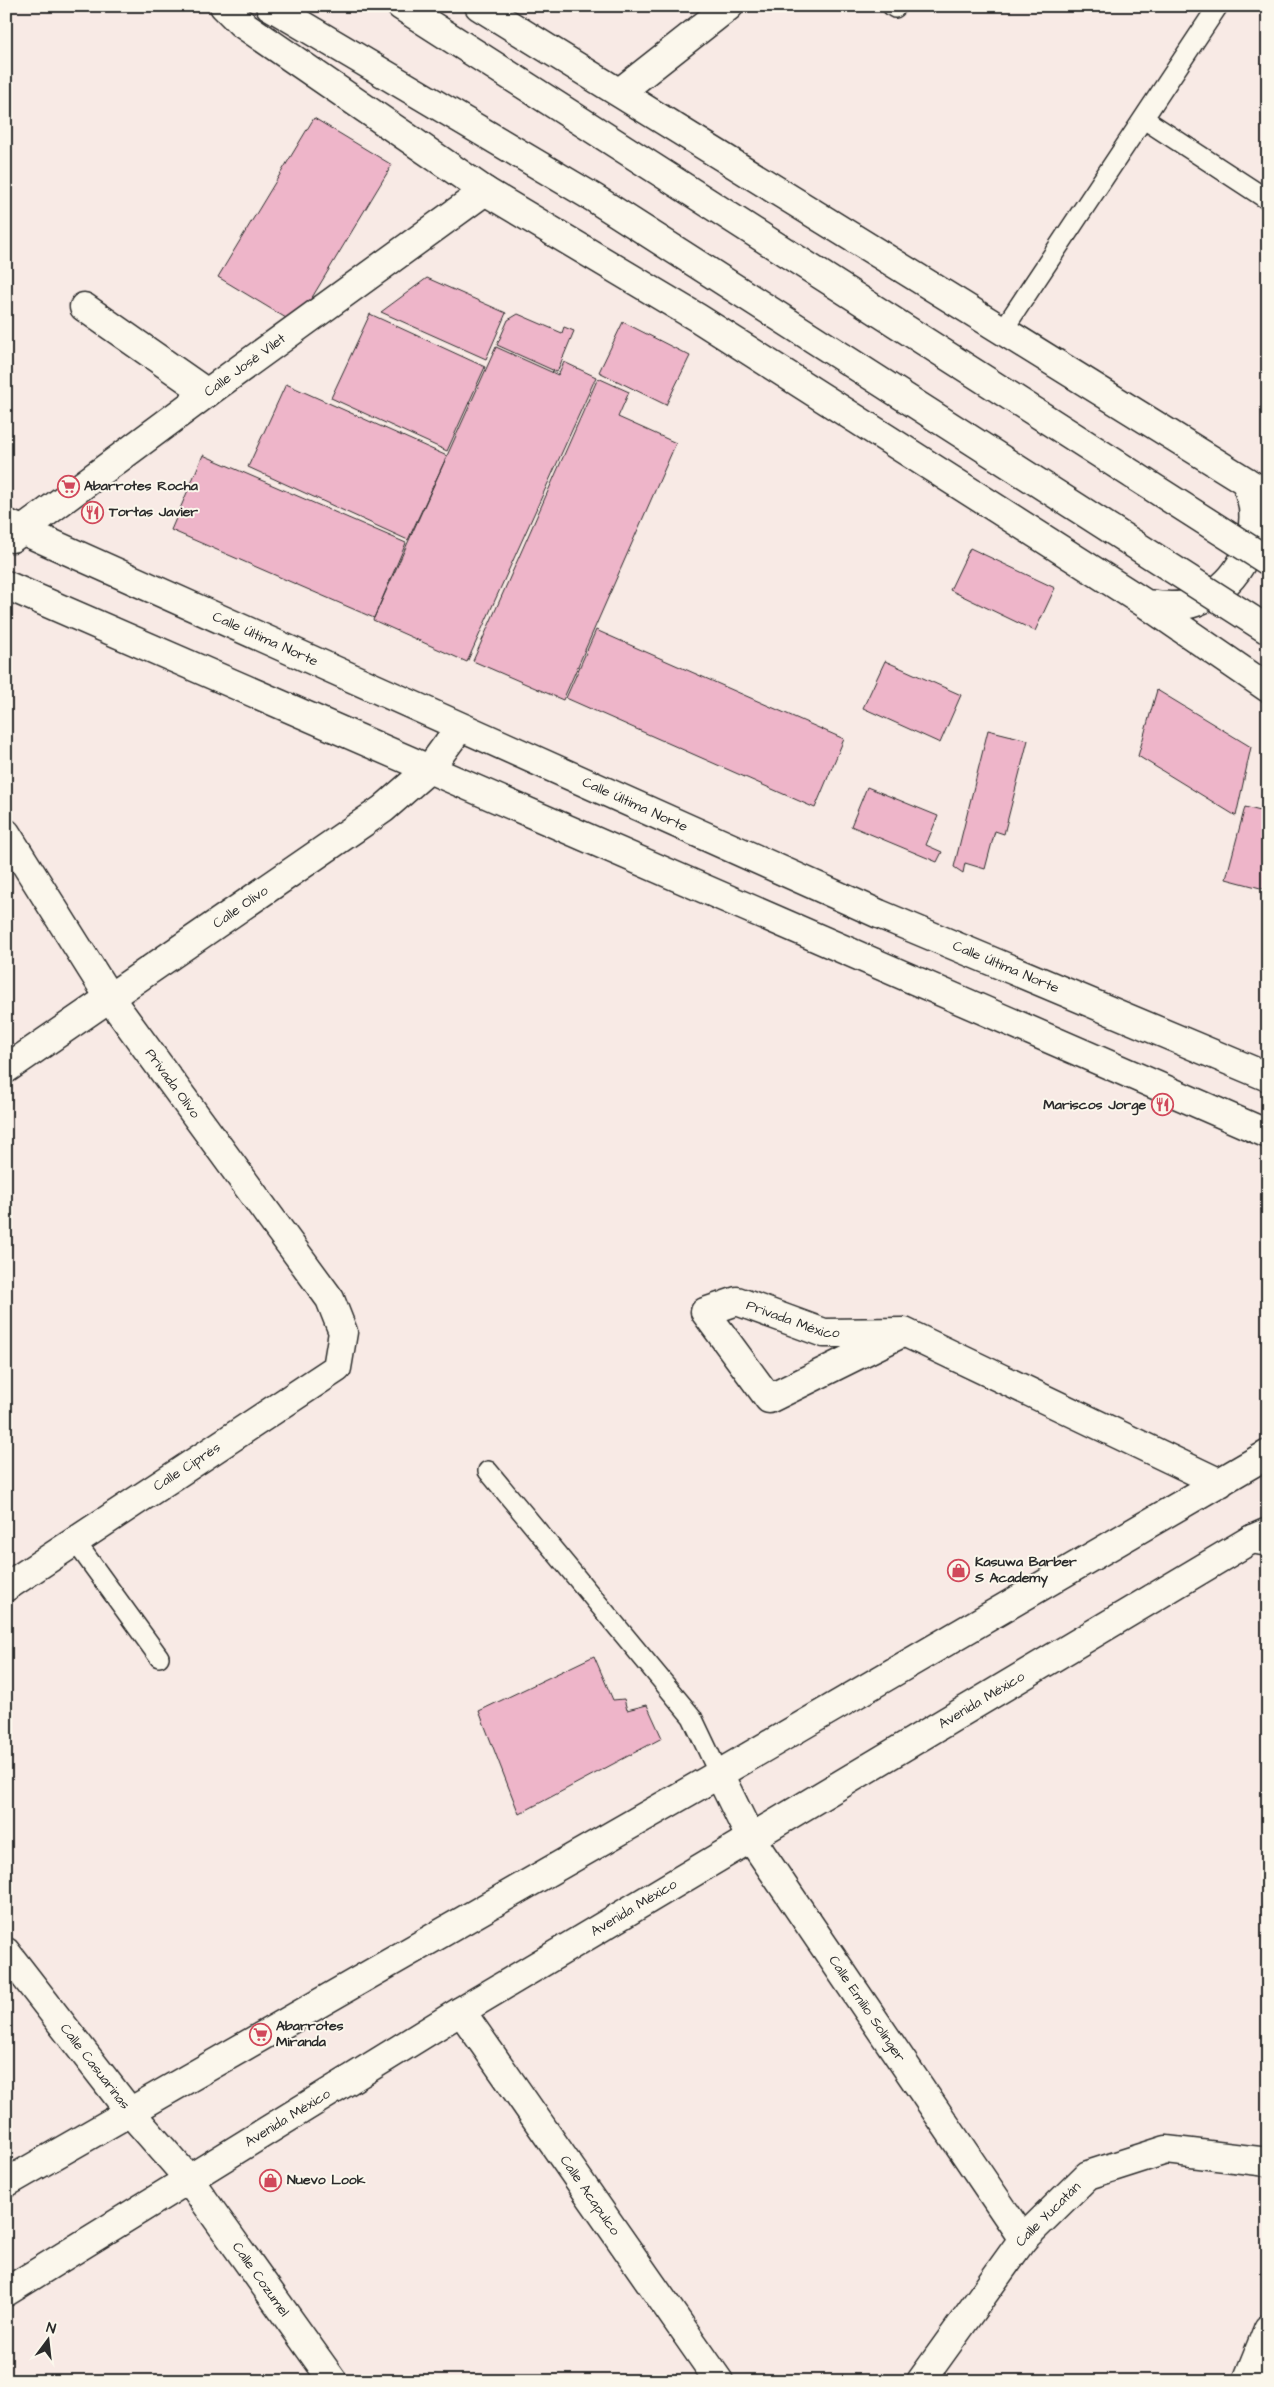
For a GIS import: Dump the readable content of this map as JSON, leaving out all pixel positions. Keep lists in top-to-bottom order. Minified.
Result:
{"streets":{"main road":["Calle José Vilet","Calle Última Norte","Calle Olivo","Privada Olivo","Privada México","Calle Ciprés","Avenida México","Calle Emilio Solinger","Calle Casuarinas","Calle Acapulco","Calle Yucatán","Calle Cozumel"]},"crossings":[["Calle José Vilet","Calle Última Norte"],["Calle Última Norte","Calle Olivo"],["Calle Olivo","Privada Olivo"],["Privada Olivo","Calle Ciprés"],["Avenida México","Calle Emilio Solinger"],["Avenida México","Calle Casuarinas"],["Avenida México","Calle Acapulco"],["Avenida México","Calle Cozumel"],["Calle Emilio Solinger","Calle Yucatán"],["Calle Casuarinas","Calle Cozumel"]],"places":{"supermarket":["Abarrotes Rocha","Abarrotes Miranda"],"restaurant":["Tortas Javier","Mariscos Jorge"],"shop":["Kasuwa Barber S Academy","Nuevo Look"]},"north":"top"}
